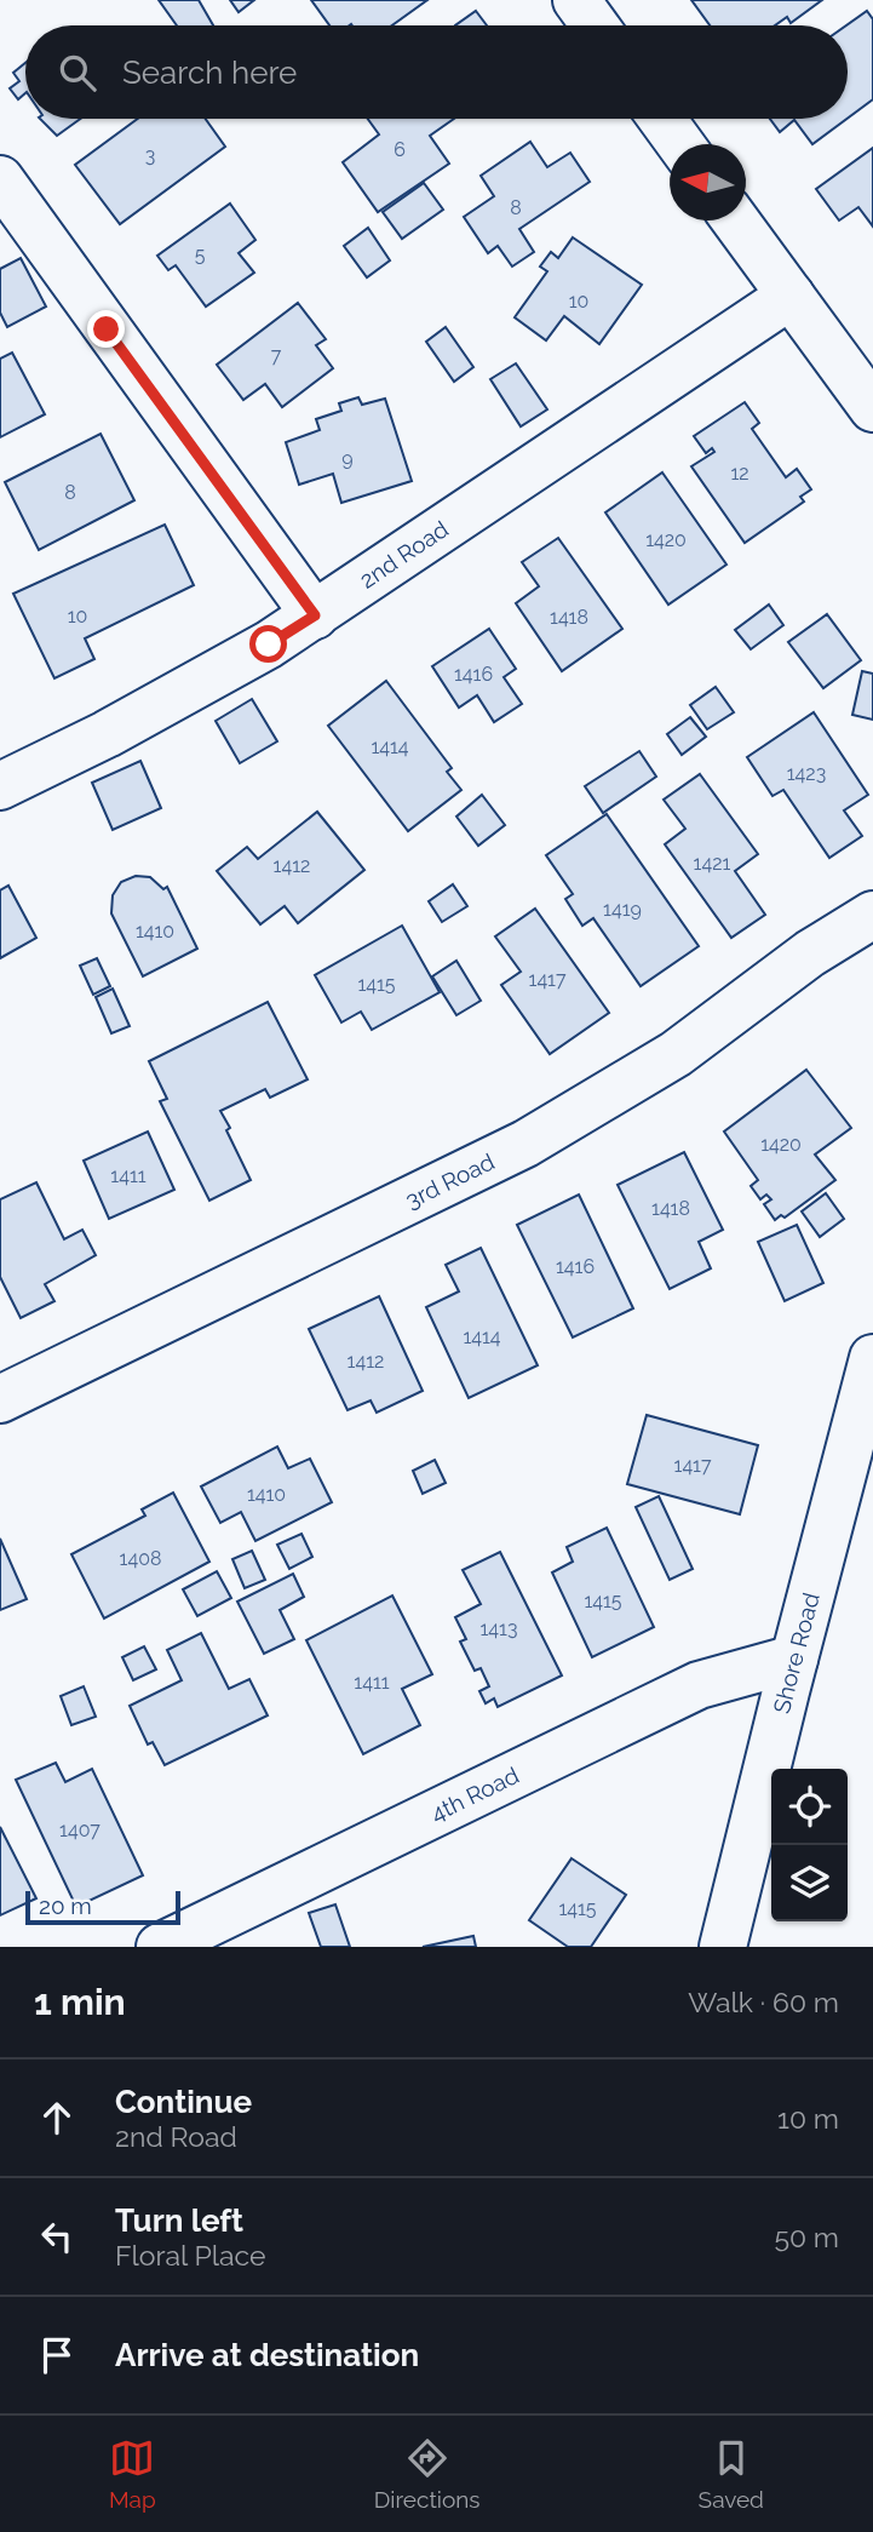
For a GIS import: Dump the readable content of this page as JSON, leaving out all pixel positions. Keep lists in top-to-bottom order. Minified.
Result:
{"streets":{"street":["2nd Road","3rd Road","Shore Road","4th Road"]},"crossings":[["Shore Road","4th Road"]],"house_numbers":["6","3","8","5","10","7","9","12","8","1420","10","1418","1416","1414","1423","1421","1412","1419","1410","1417","1415","1420","1411","1418","1416","1414","1412","1417","1410","1408","1415","1413","1411","1407","1415"],"scale_bar":"20 m","north":"left","page":{"search":"Search here","scale":"20 m","heading":["1 min","Walk · 60 m"],"list":[["Continue","2nd Road","10 m"],["Turn left","Floral Place","50 m"],"Arrive at destination"],"nav":["Map","Directions","Saved"]}}
